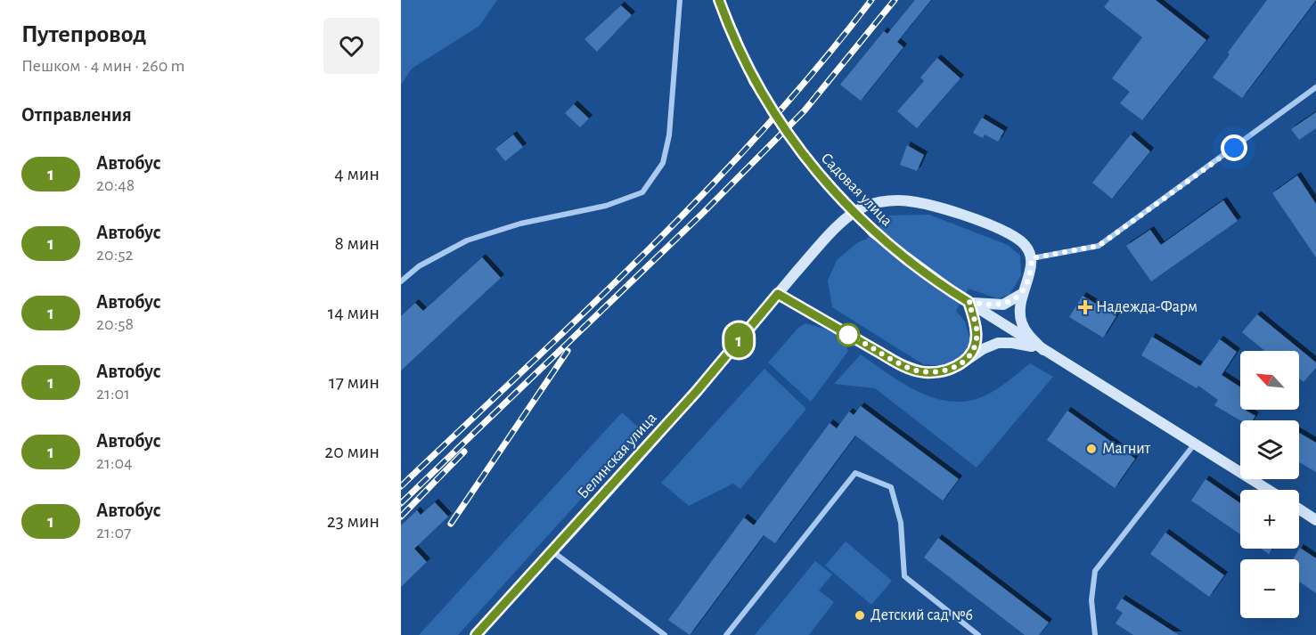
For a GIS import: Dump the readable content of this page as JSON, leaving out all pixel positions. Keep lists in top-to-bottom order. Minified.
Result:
{"streets":{"main road":["Садовая улица","Белинская улица"]},"places":{"health":["Надежда-Фарм"],"other":["Магнит","Детский сад №6"]},"lines":["bus line 1"],"north":"top left","page":{"heading":[["Путепровод","Пешком · 4 мин · 260 m"],"Отправления"],"on_map":"1","list":[{"mark":"1","name":"Автобус","note":"20:48","value":"4 мин"},{"mark":"1","name":"Автобус","note":"20:52","value":"8 мин"},{"mark":"1","name":"Автобус","note":"20:58","value":"14 мин"},{"mark":"1","name":"Автобус","note":"21:01","value":"17 мин"},{"mark":"1","name":"Автобус","note":"21:04","value":"20 мин"},{"mark":"1","name":"Автобус","note":"21:07","value":"23 мин"}],"map_buttons":["+","−"]}}
